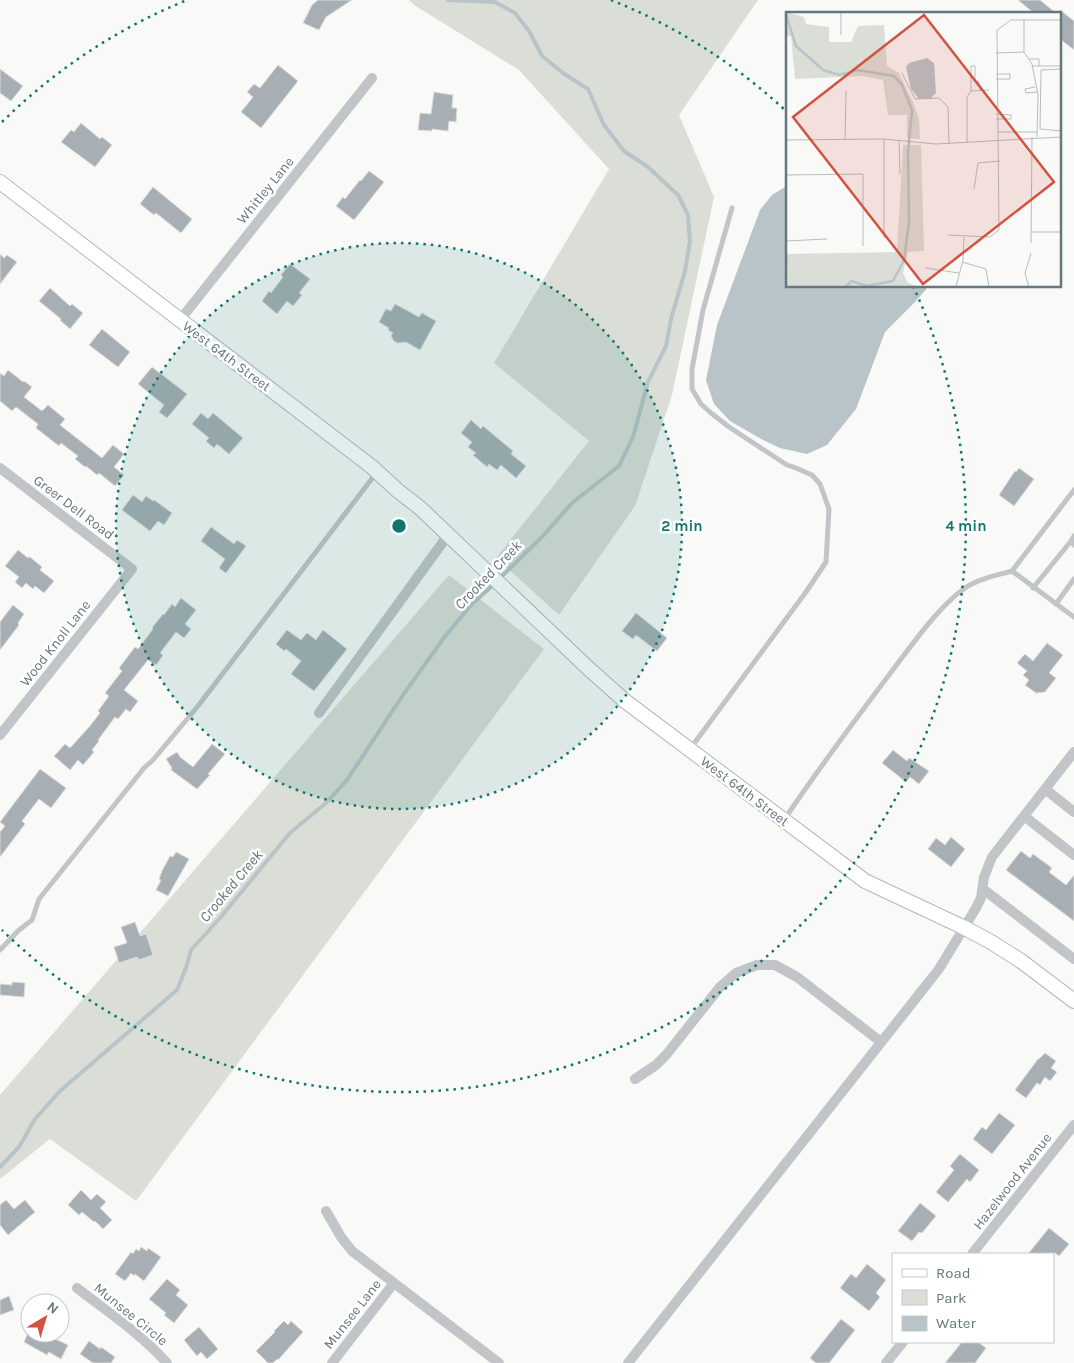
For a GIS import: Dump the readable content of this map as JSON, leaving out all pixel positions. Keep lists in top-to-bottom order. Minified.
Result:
{"streets":{"street":["Whitley Lane","West 64th Street","Greer Dell Road","Wood Knoll Lane","Hazelwood Avenue","Munsee Circle","Munsee Lane"]},"crossings":[["Whitley Lane","West 64th Street"],["Greer Dell Road","Wood Knoll Lane"]],"water":["Crooked Creek"],"legend":["Road","Park","Water"],"north":"top right","rings":["2 min","4 min"]}
